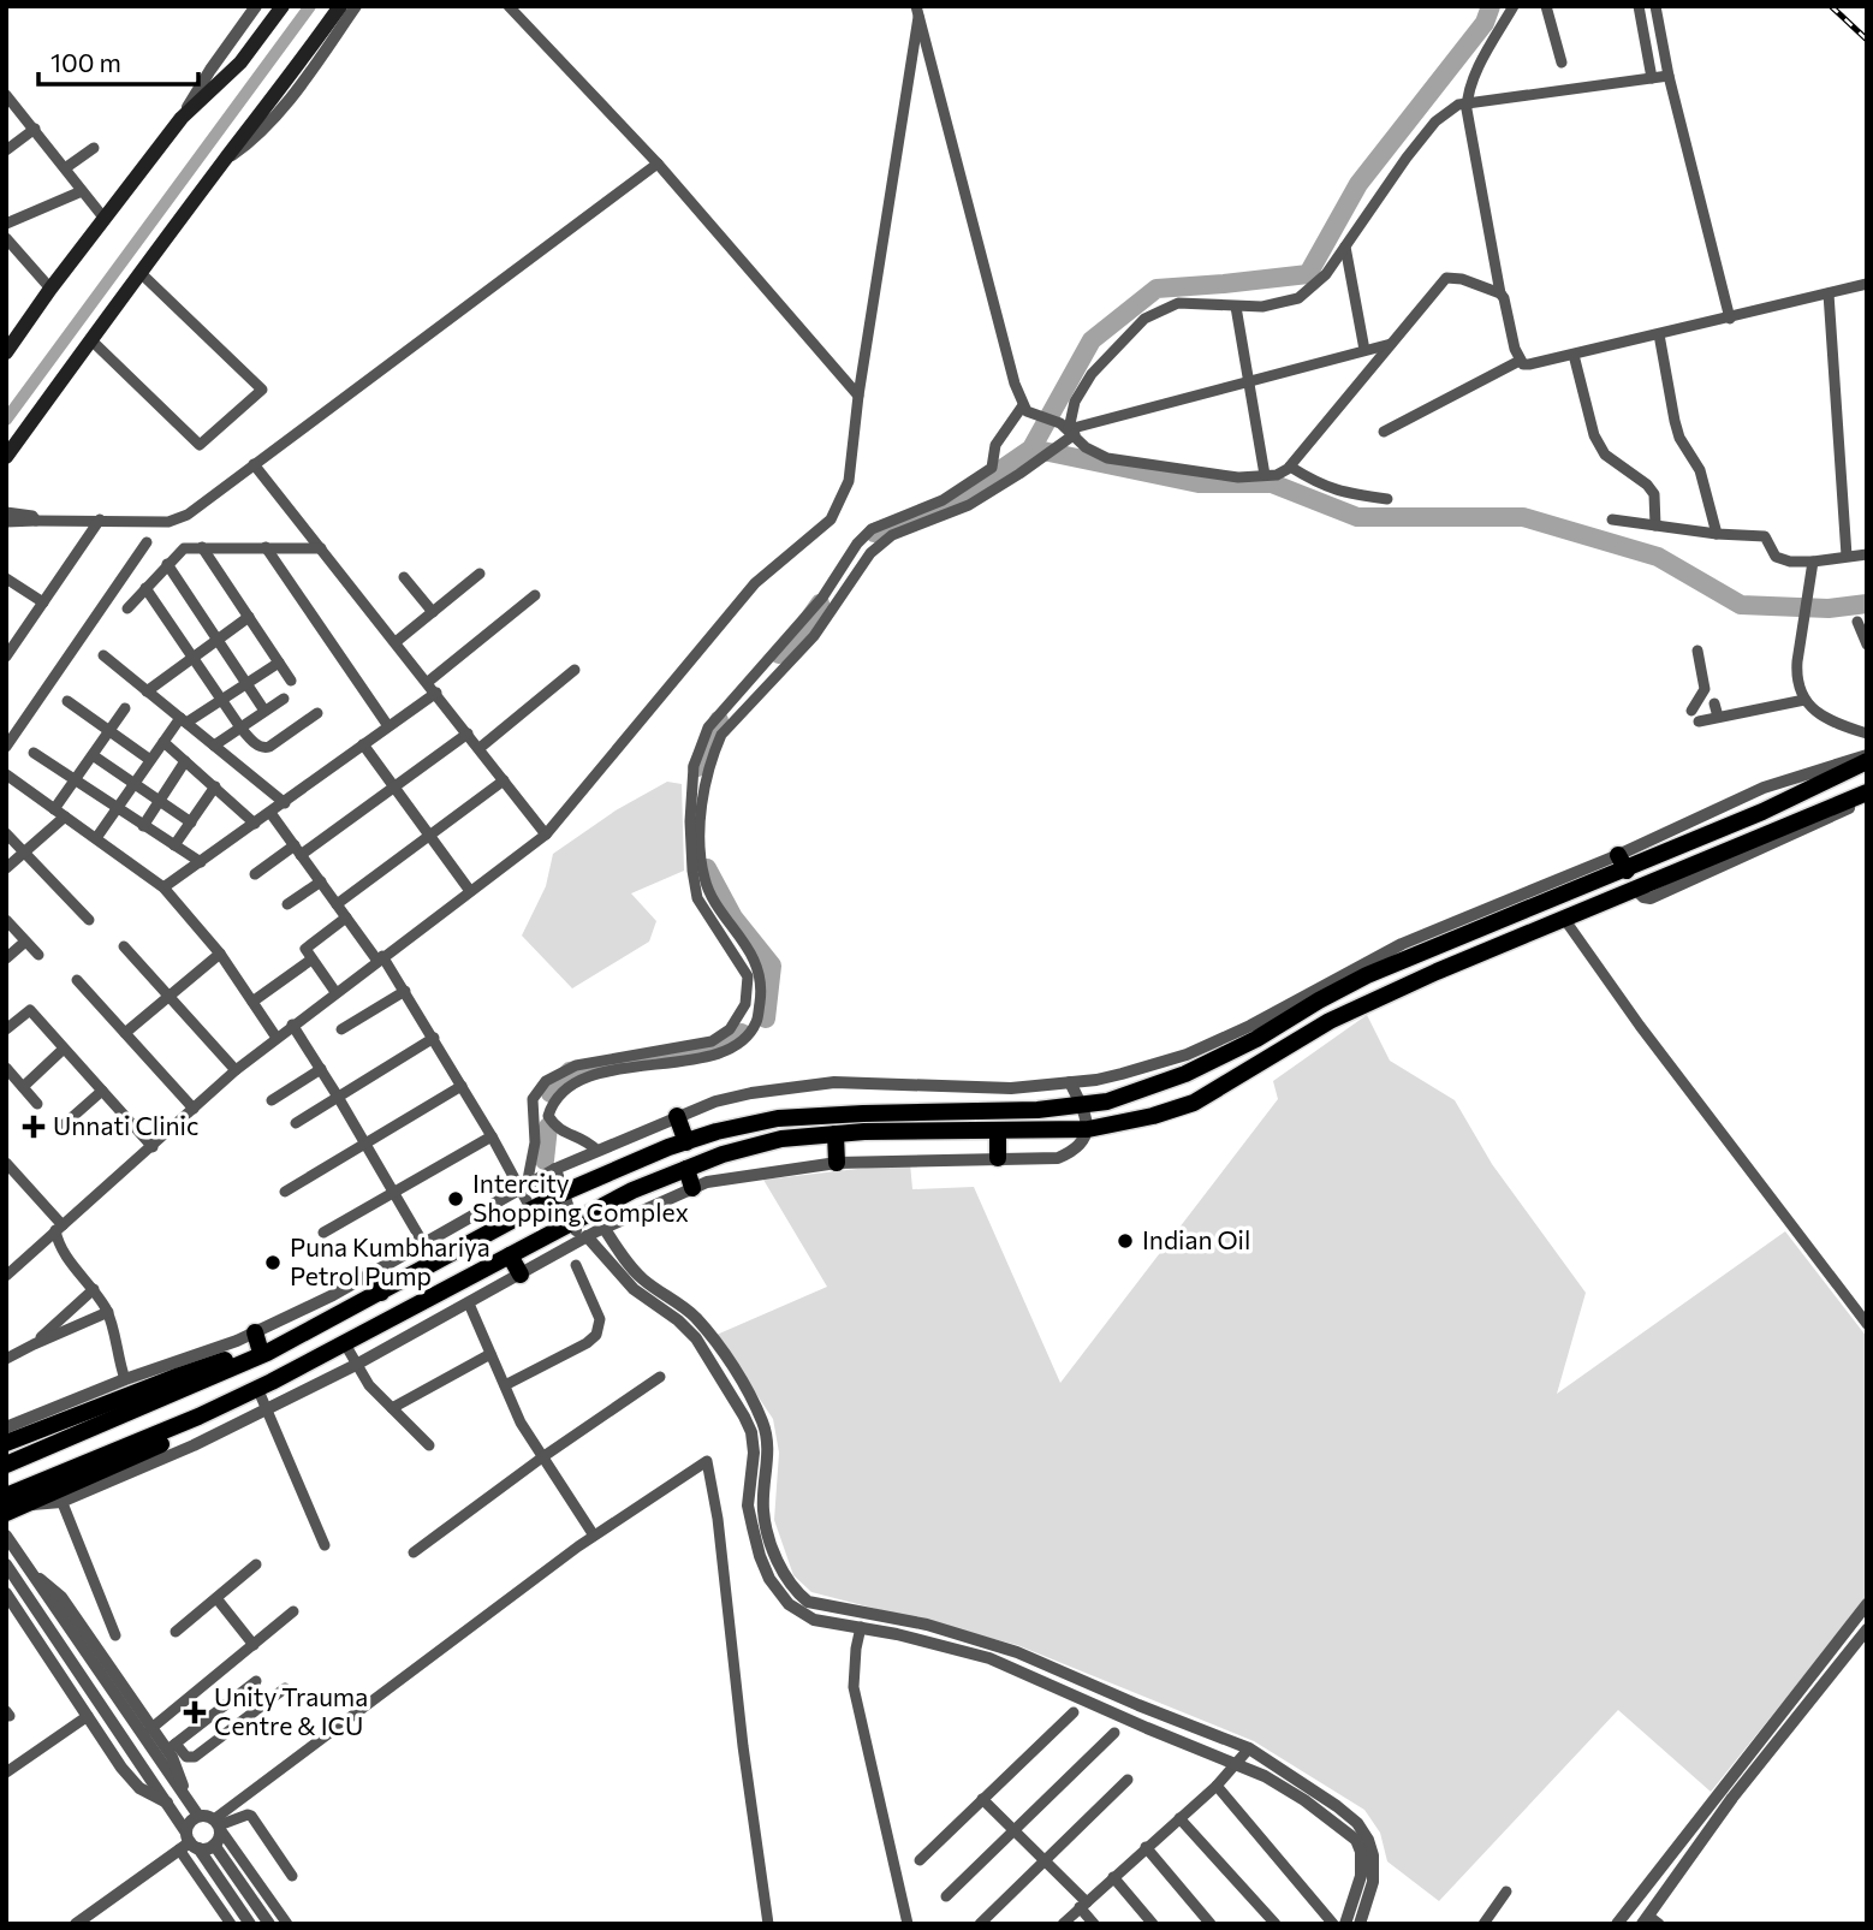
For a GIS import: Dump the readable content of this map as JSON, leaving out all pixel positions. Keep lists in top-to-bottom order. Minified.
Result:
{"places":{"health":["Unnati Clinic","Unity Trauma Centre & ICU"],"other":["Intercity Shopping Complex","Indian Oil","Puna Kumbhariya Petrol Pump"]},"scale_bar":"100 m"}
